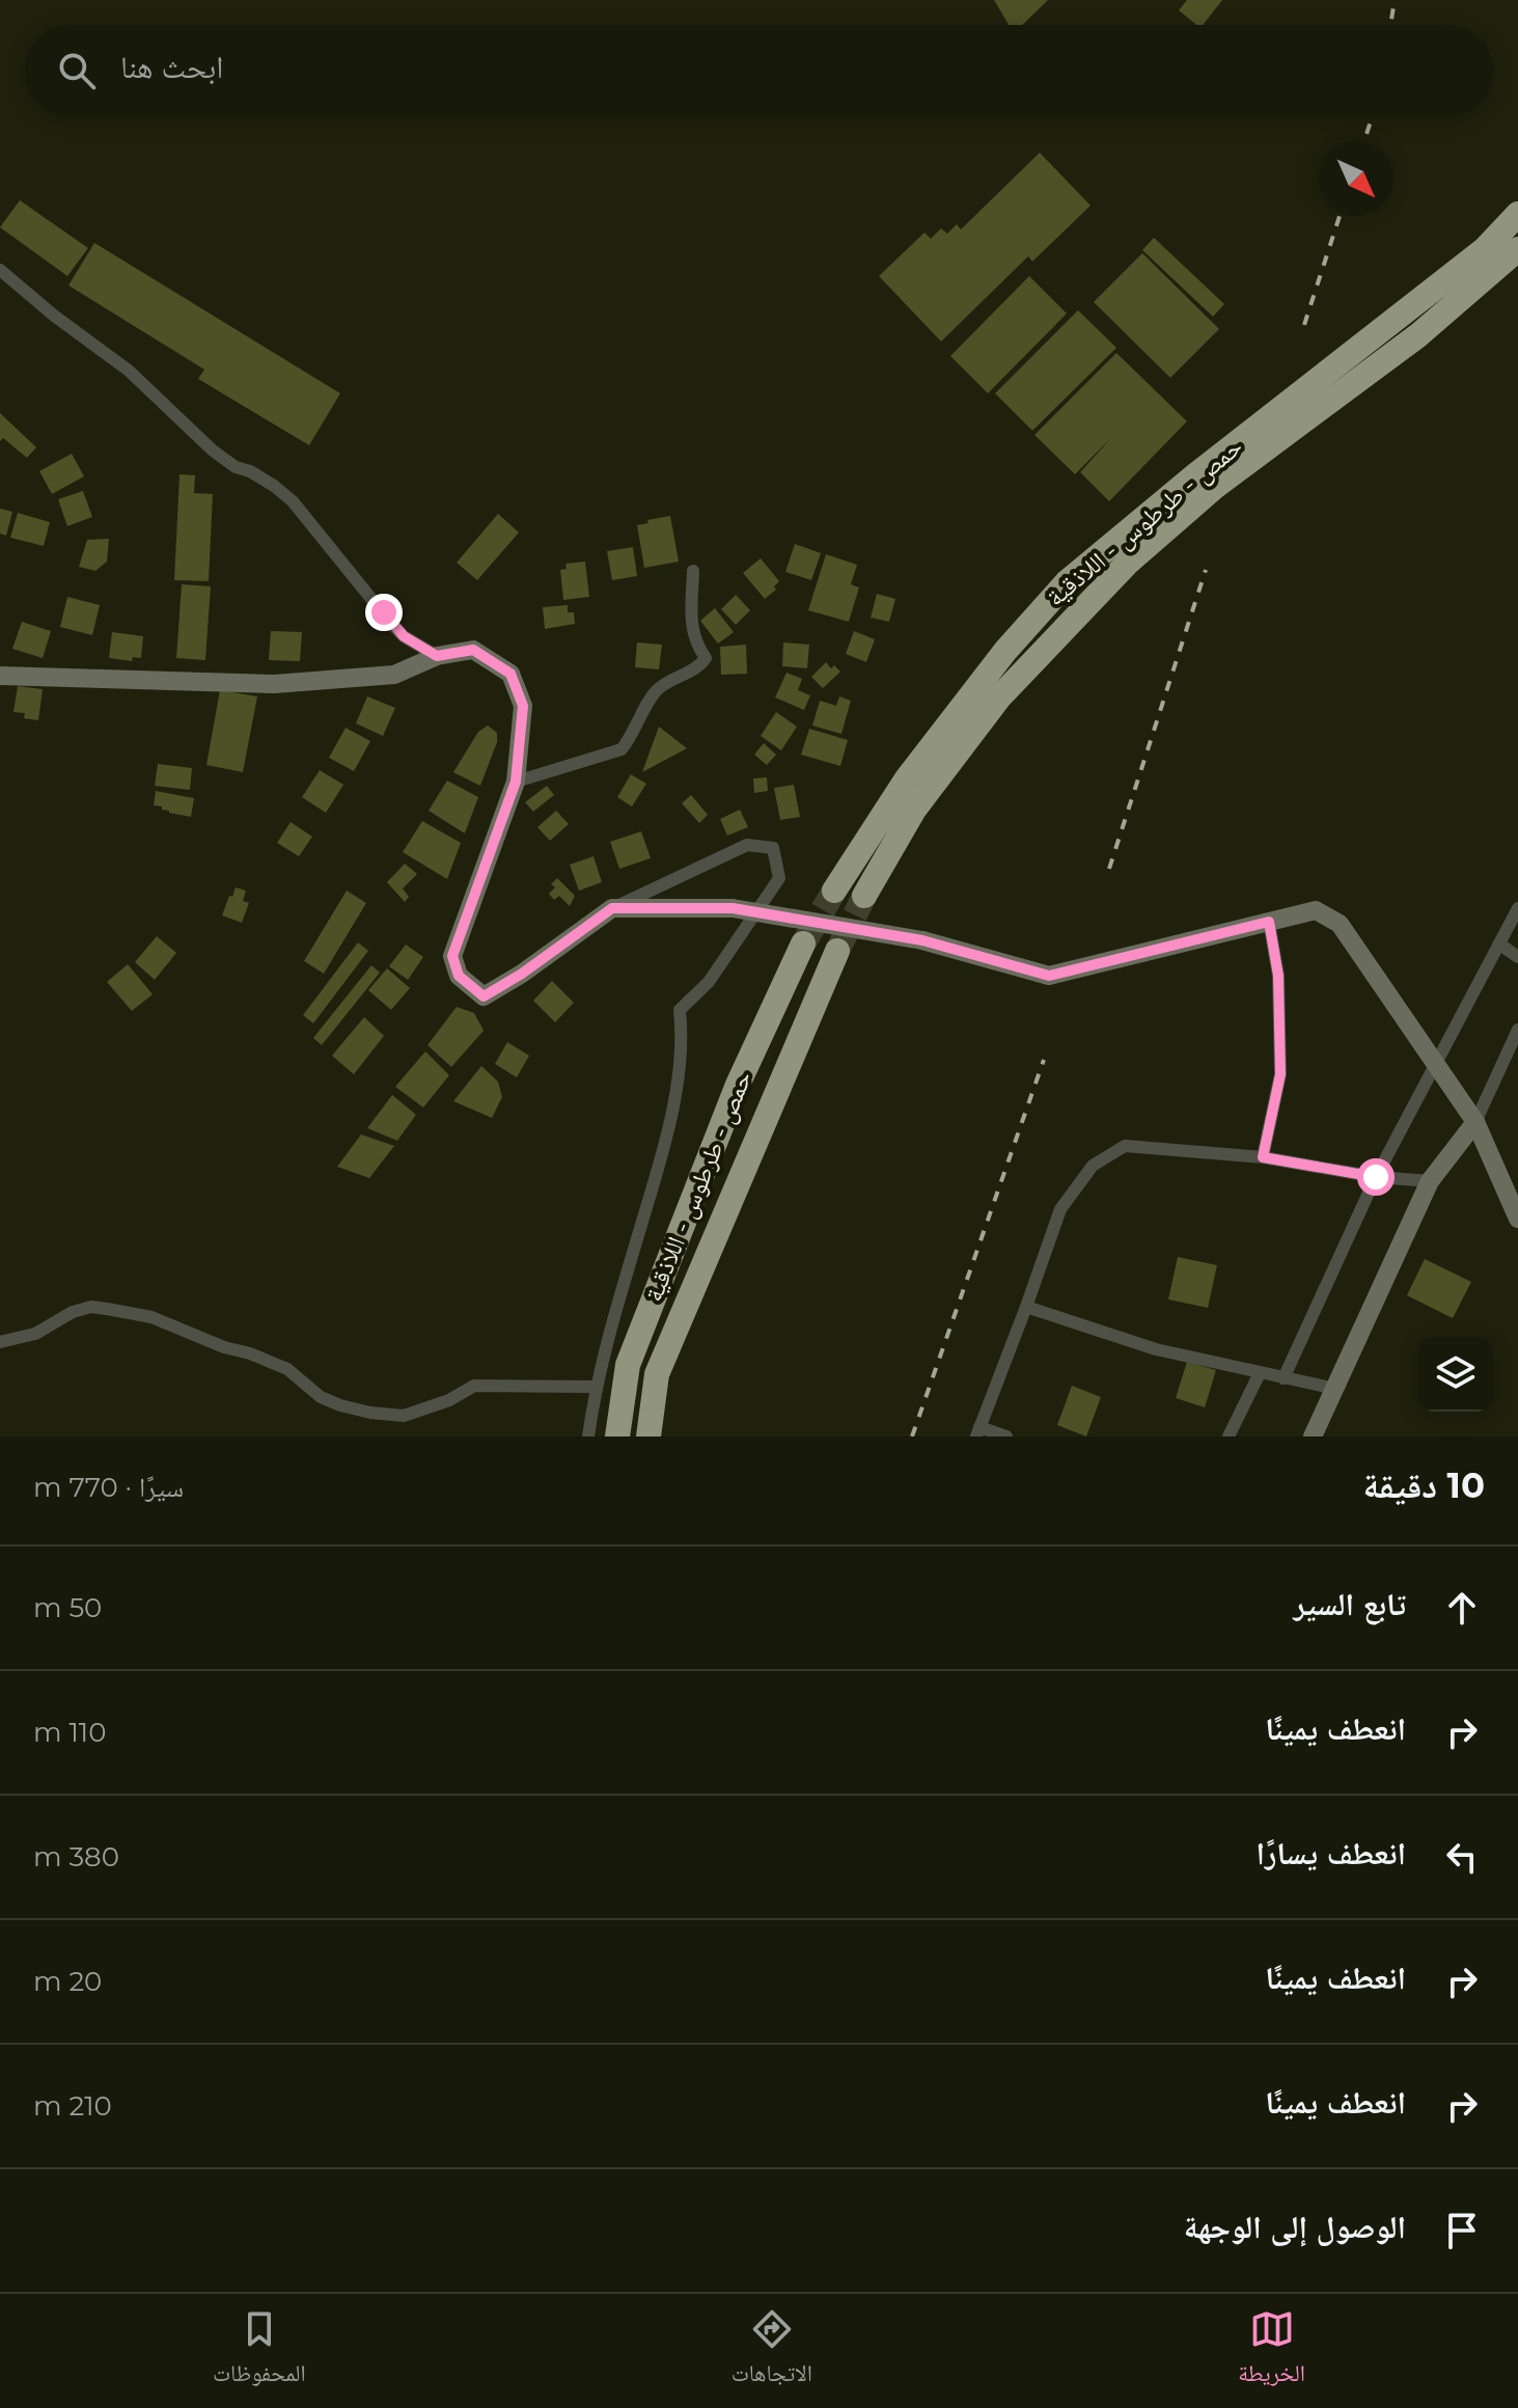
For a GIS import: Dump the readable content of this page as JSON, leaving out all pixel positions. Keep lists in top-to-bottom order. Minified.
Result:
{"streets":{"highway":["حمص - طرطوس - اللاذقية"]},"north":"bottom right","page":{"search":"ابحث هنا","heading":["10 دقيقة","سيرًا · 770 m"],"list":[["تابع السير","50 m"],["انعطف يمينًا","110 m"],["انعطف يسارًا","380 m"],["انعطف يمينًا","20 m"],["انعطف يمينًا","210 m"],"الوصول إلى الوجهة"],"nav":["الخريطة","الاتجاهات","المحفوظات"]}}
